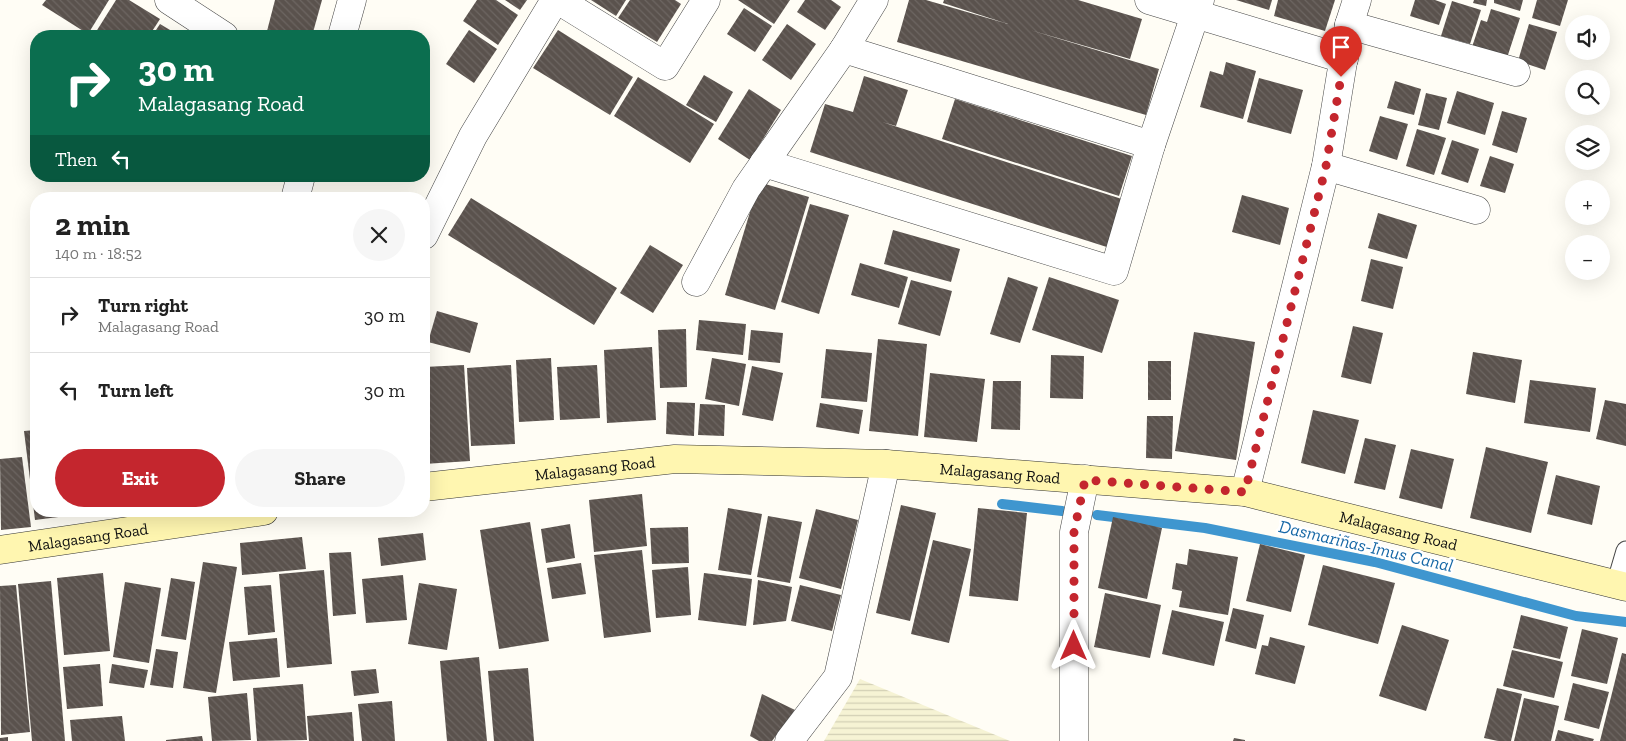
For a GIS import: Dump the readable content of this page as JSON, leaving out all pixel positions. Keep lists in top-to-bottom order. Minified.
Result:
{"streets":{"main road":["Malagasang Road"]},"water":["Dasmariñas-Imus Canal"],"page":{"map_buttons":["+","−"],"turn":["30 m","Malagasang Road"],"then":"Then","heading":["2 min","140 m · 18:52"],"list":[{"name":"Turn right","note":"Malagasang Road","value":"30 m"},{"name":"Turn left","value":"30 m"}],"buttons":["Exit","Share"]}}
